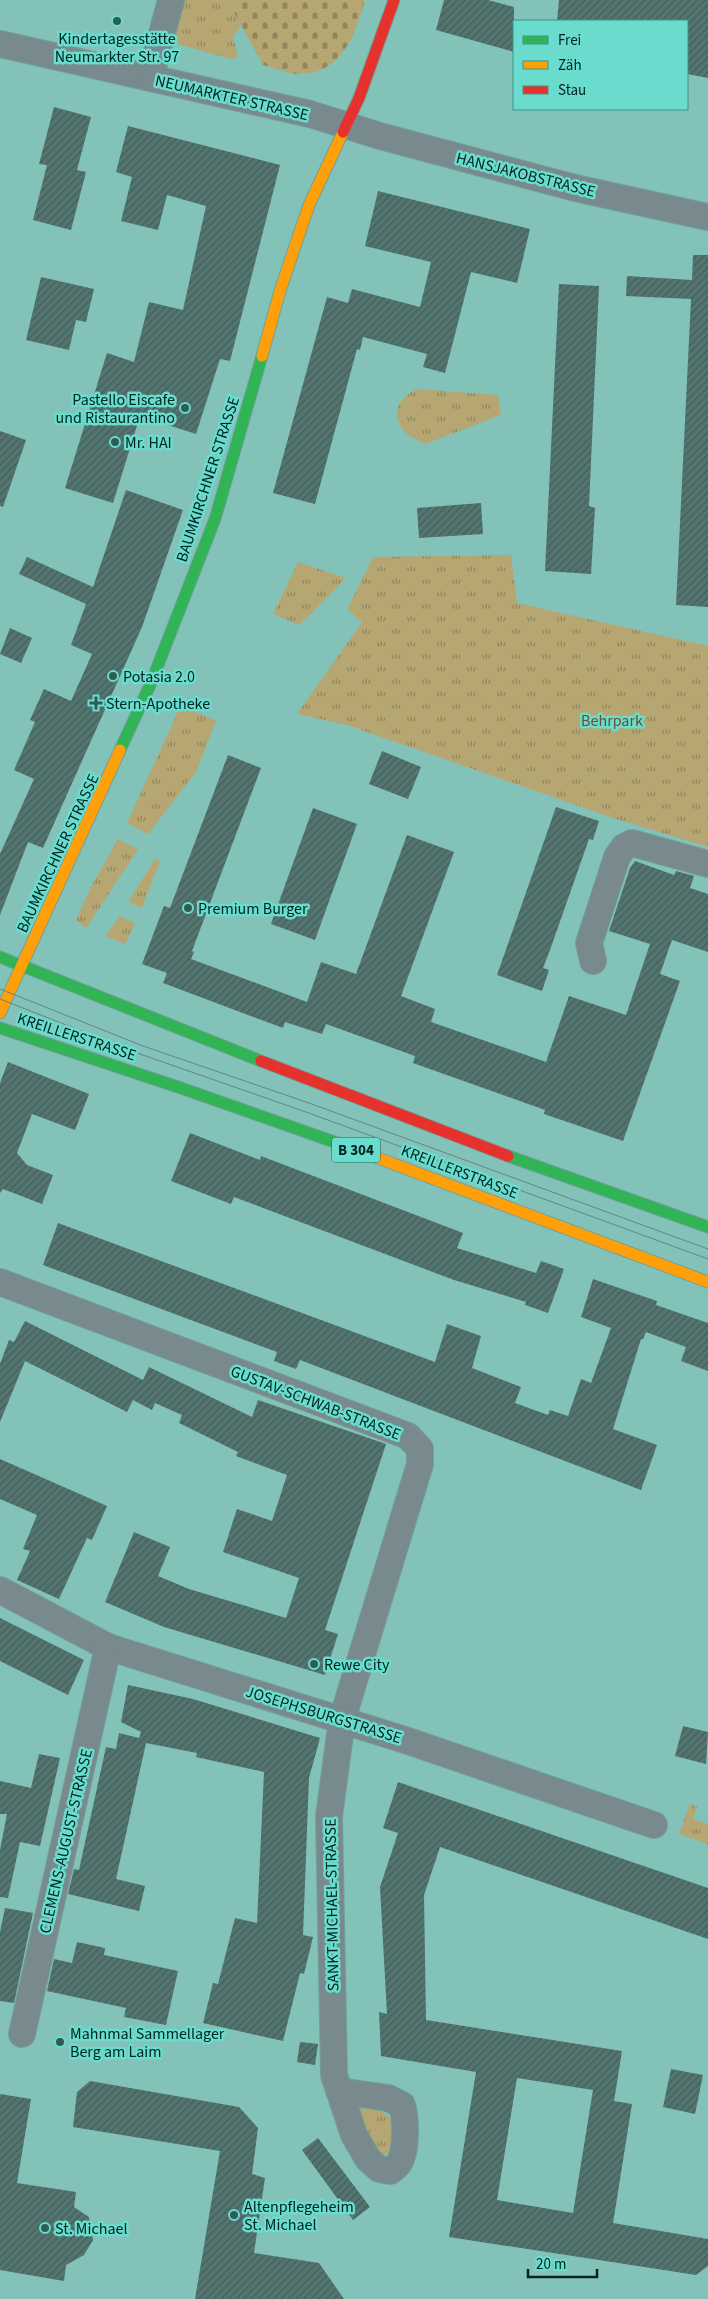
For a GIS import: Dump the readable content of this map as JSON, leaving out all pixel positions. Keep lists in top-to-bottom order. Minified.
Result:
{"streets":{"main road":["BAUMKIRCHNER STRASSE","KREILLERSTRASSE","B 304"],"street":["NEUMARKTER STRASSE","HANSJAKOBSTRASSE","GUSTAV-SCHWAB-STRASSE","JOSEPHSBURGSTRASSE","CLEMENS-AUGUST-STRASSE","SANKT-MICHAEL-STRASSE"]},"crossings":[["NEUMARKTER STRASSE","HANSJAKOBSTRASSE"],["NEUMARKTER STRASSE","BAUMKIRCHNER STRASSE"],["HANSJAKOBSTRASSE","BAUMKIRCHNER STRASSE"],["BAUMKIRCHNER STRASSE","KREILLERSTRASSE"],["GUSTAV-SCHWAB-STRASSE","JOSEPHSBURGSTRASSE"],["GUSTAV-SCHWAB-STRASSE","SANKT-MICHAEL-STRASSE"],["JOSEPHSBURGSTRASSE","CLEMENS-AUGUST-STRASSE"],["JOSEPHSBURGSTRASSE","SANKT-MICHAEL-STRASSE"]],"parks":["Behrpark"],"places":{"other":["Kindertagesstätte Neumarkter Str. 97","Pastello Eiscafe und Ristaurantino","Mr. HAI","Potasia 2.0","Premium Burger","Rewe City","Mahnmal Sammellager Berg am Laim","Altenpflegeheim St. Michael","St. Michael"],"health":["Stern-Apotheke"]},"legend":["Frei","Zäh","Stau"],"scale_bar":"20 m"}
